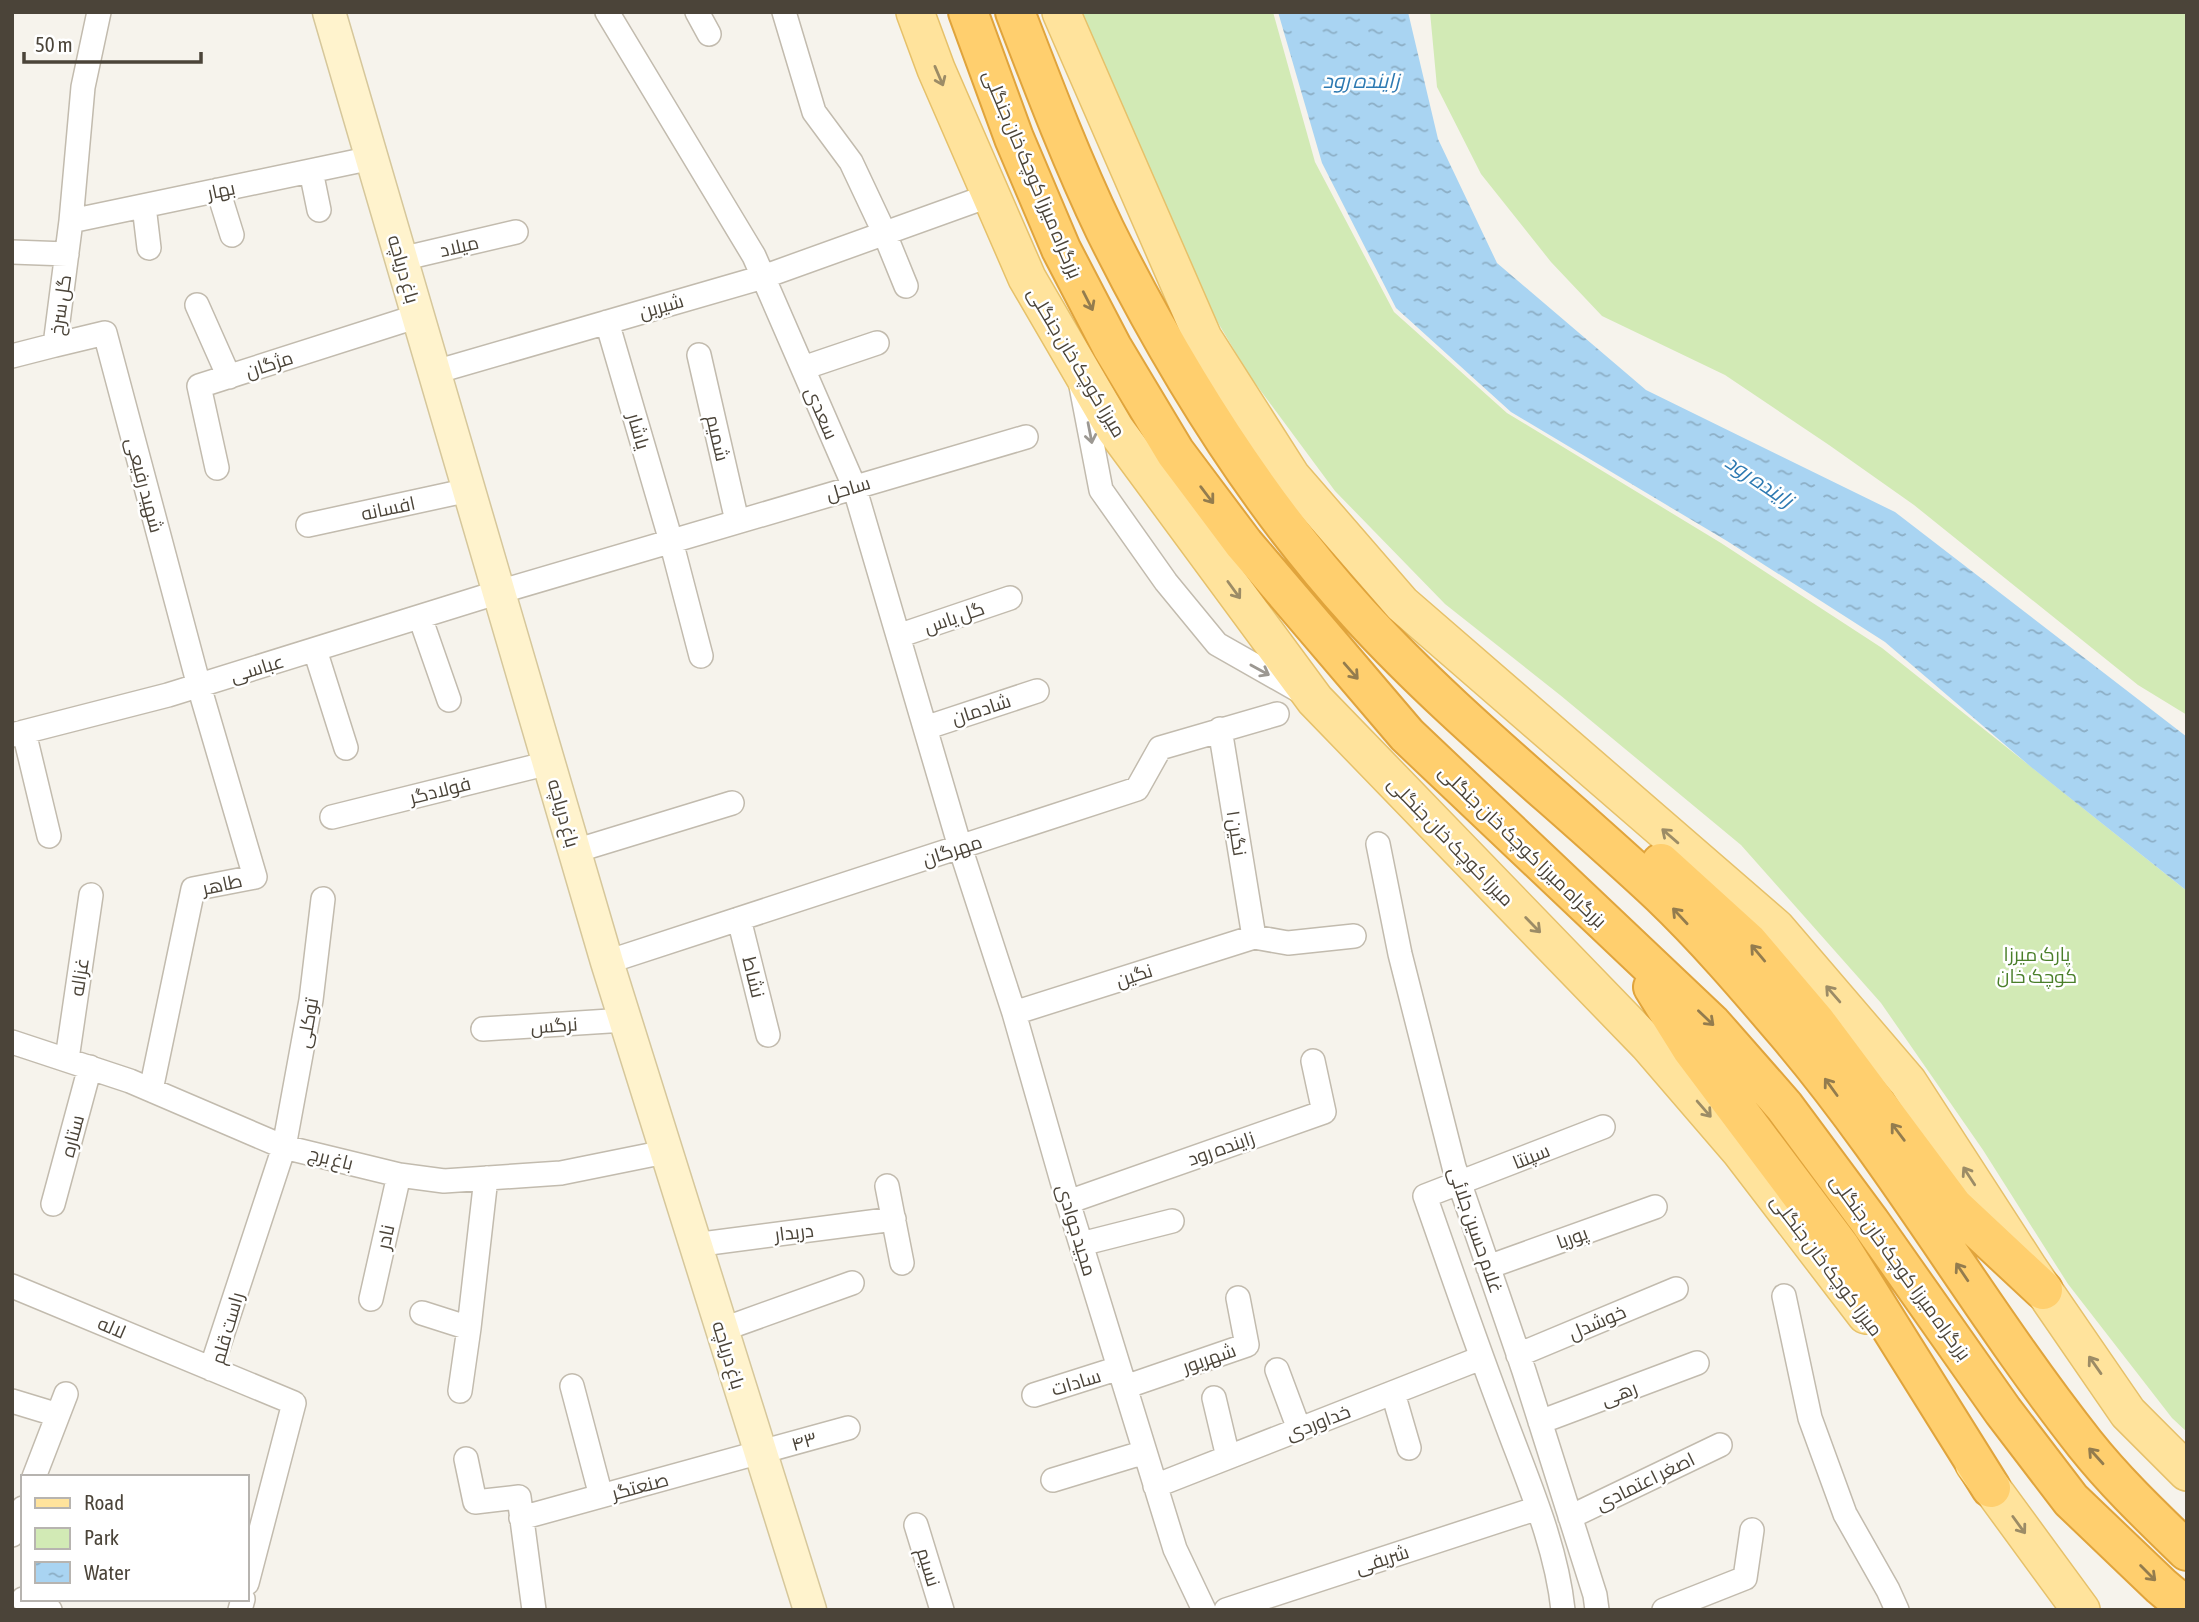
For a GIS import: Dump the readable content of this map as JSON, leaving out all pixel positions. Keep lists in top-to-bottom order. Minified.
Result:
{"streets":{"highway":["بزرگراه میرزا کوچک خان جنگلی"],"main road":["میرزا کوچک خان جنگلی"],"street":["بهار","میلاد","باغ دریاچه","گل سرخ","شیرین","مژگان","سعدی","یاشار","شمیم","شهید رفیعی","ساحل","افسانه","گل یاس","عباسی","شادمان","فولادگر","نگین ۱","مهرگان","طاهر","نگین","غزاله","نشاط","توکلی","نرگس","ستاره","زاینده رود","سپنتا","باغ برج","مجید جوادی","غلام حسین جلائی","دربدار","نادر","پوریا","خوشدل","لاله","راست قلم","شهریور","سادات","رهی","خداوردی","۴۳","اصغر اعتمادی","صنعتگر","شریفی","نسیم"]},"crossings":[["بهار","باغ دریاچه"],["بهار","گل سرخ"],["میلاد","باغ دریاچه"],["باغ دریاچه","شیرین"],["باغ دریاچه","مژگان"],["باغ دریاچه","ساحل"],["باغ دریاچه","افسانه"],["باغ دریاچه","عباسی"],["باغ دریاچه","فولادگر"],["باغ دریاچه","مهرگان"],["باغ دریاچه","نرگس"],["باغ دریاچه","باغ برج"],["باغ دریاچه","دربدار"],["باغ دریاچه","۴۳"],["باغ دریاچه","صنعتگر"],["گل سرخ","شهید رفیعی"],["شیرین","میرزا کوچک خان جنگلی"],["شیرین","سعدی"],["شیرین","یاشار"],["سعدی","ساحل"],["سعدی","گل یاس"],["سعدی","شادمان"],["سعدی","مهرگان"],["سعدی","مجید جوادی"],["یاشار","ساحل"],["شمیم","ساحل"],["شهید رفیعی","عباسی"],["شهید رفیعی","طاهر"],["ساحل","عباسی"],["عباسی","طاهر"],["نگین ۱","مهرگان"],["نگین ۱","نگین"],["مهرگان","نشاط"],["مهرگان","مجید جوادی"],["طاهر","باغ برج"],["نگین","مجید جوادی"],["غزاله","باغ برج"],["توکلی","باغ برج"],["توکلی","راست قلم"],["ستاره","باغ برج"],["زاینده رود","مجید جوادی"],["سپنتا","غلام حسین جلائی"],["سپنتا","پوریا"],["باغ برج","نادر"],["باغ برج","راست قلم"],["مجید جوادی","شهریور"],["مجید جوادی","سادات"],["مجید جوادی","خداوردی"],["غلام حسین جلائی","پوریا"],["غلام حسین جلائی","خوشدل"],["غلام حسین جلائی","رهی"],["غلام حسین جلائی","اصغر اعتمادی"],["لاله","راست قلم"],["شهریور","سادات"],["۴۳","صنعتگر"]],"water":["زاینده رود"],"parks":["پارک میرزا کوچک خان"],"legend":["Road","Park","Water"],"scale_bar":"50 m"}
